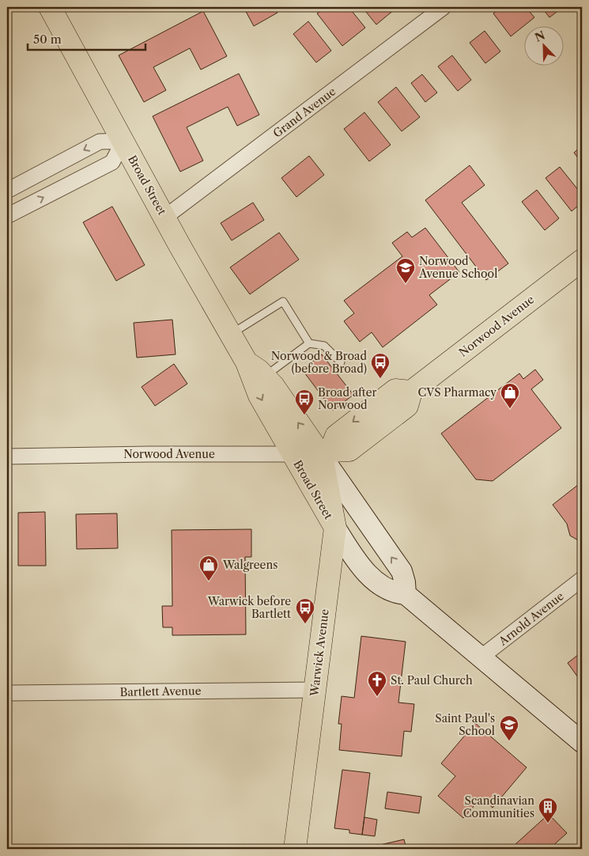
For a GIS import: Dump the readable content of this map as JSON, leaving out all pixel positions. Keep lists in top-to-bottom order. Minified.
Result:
{"streets":{"main road":["Broad Street","Norwood Avenue","Warwick Avenue"],"street":["Grand Avenue","Arnold Avenue","Bartlett Avenue"]},"crossings":[["Grand Avenue","Broad Street"],["Broad Street","Norwood Avenue"],["Broad Street","Arnold Avenue"],["Broad Street","Warwick Avenue"],["Norwood Avenue","Warwick Avenue"],["Warwick Avenue","Bartlett Avenue"]],"places":{"school or university":["Norwood Avenue School","Saint Paul's School"],"bus stop":["Norwood & Broad (before Broad)","Broad after Norwood","Warwick before Bartlett"],"shop":["CVS Pharmacy","Walgreens"],"church":["St. Paul Church"],"building":["Scandinavian Communities"]},"scale_bar":"50 m","north":"top left"}
